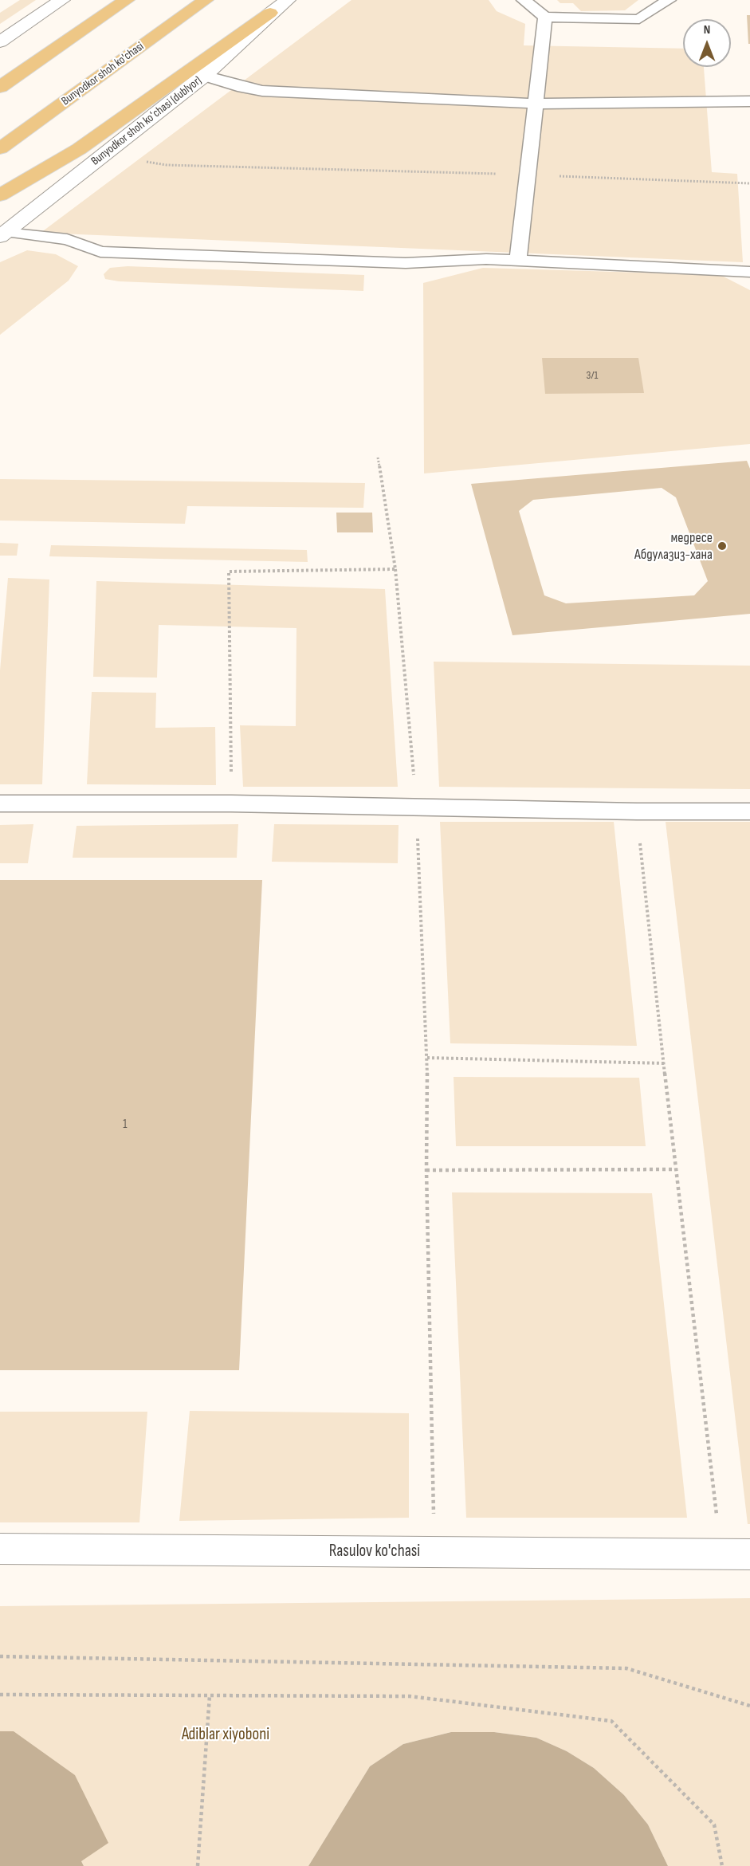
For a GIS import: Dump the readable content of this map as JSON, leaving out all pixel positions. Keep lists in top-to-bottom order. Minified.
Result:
{"streets":{"main road":["Bunyodkor shoh ko'chasi"],"street":["Bunyodkor shoh koʻchasi (dublyor)","Rasulov ko'chasi"]},"parks":["Adiblar xiyoboni"],"places":["медресе Абдулазиз-хана"],"house_numbers":["3/1","1"],"north":"top"}
